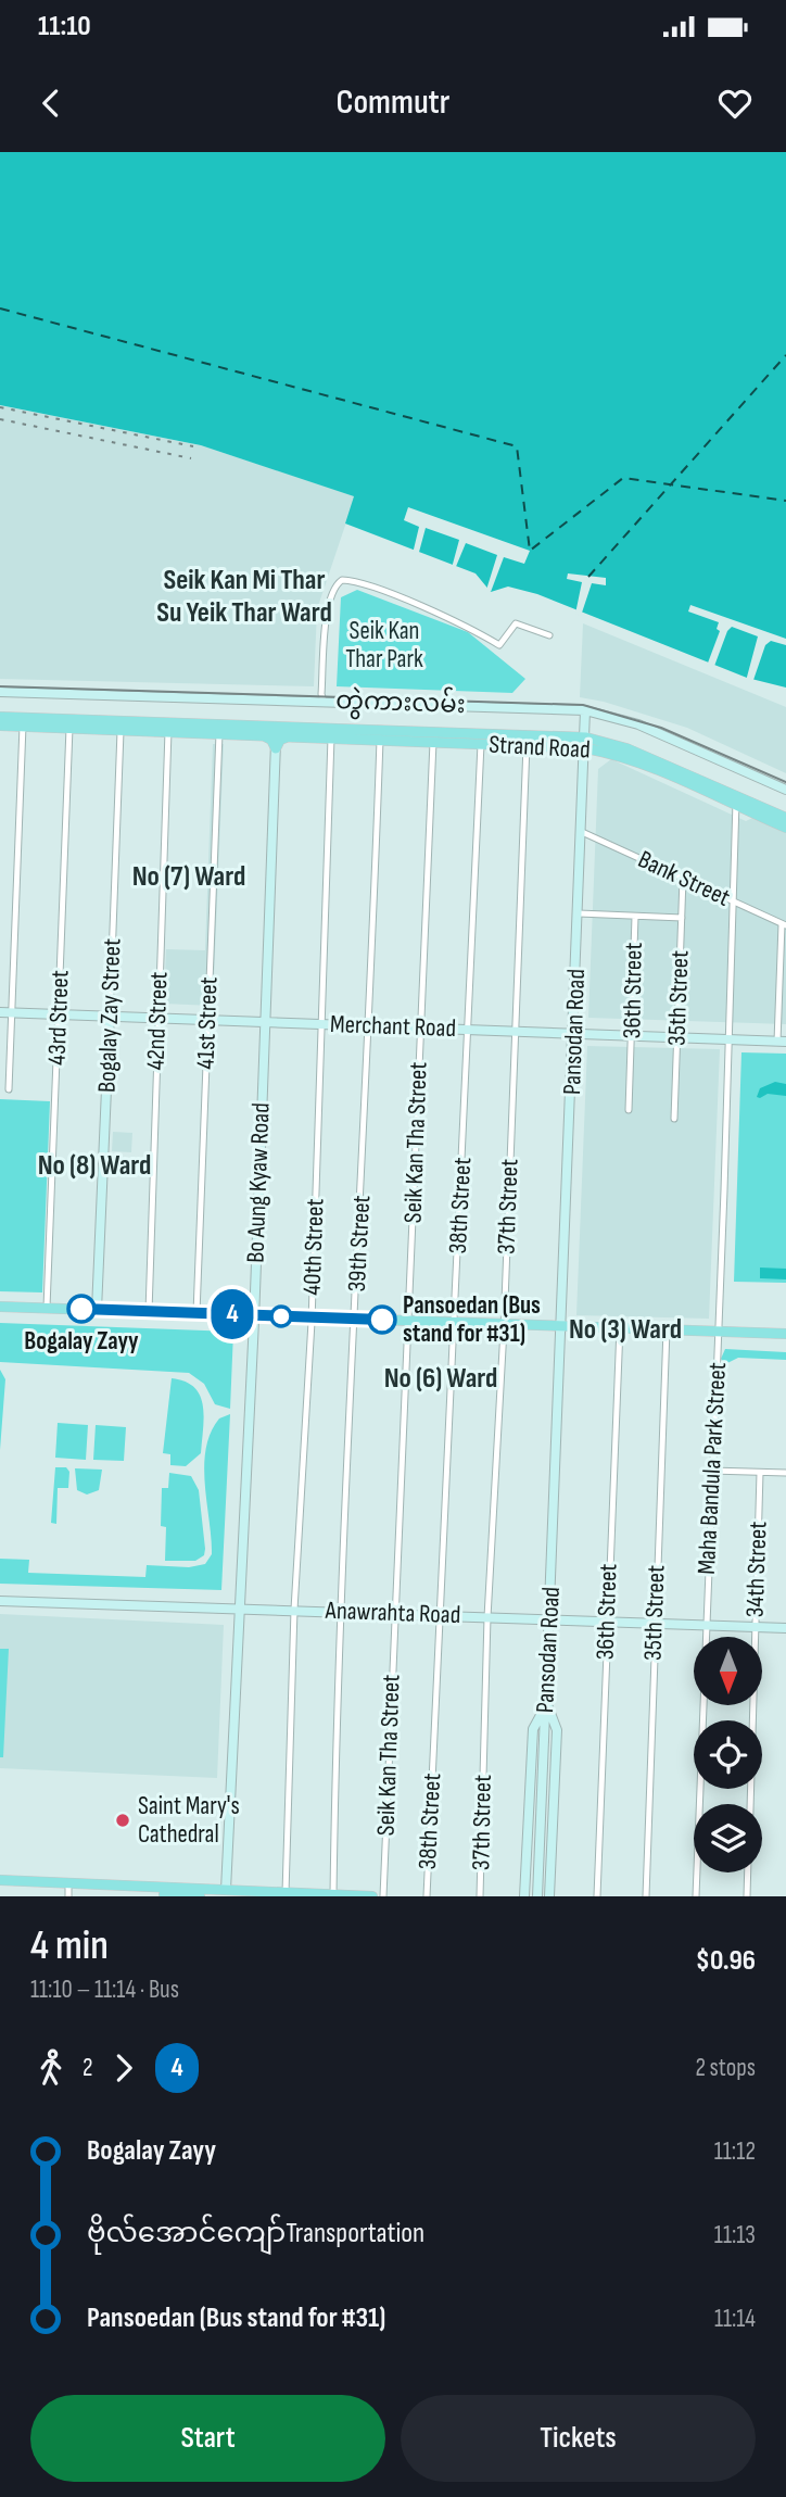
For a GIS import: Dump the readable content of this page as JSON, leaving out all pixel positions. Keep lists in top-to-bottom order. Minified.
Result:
{"streets":{"main road":["တွဲကားလမ်း","Strand Road","Bogalay Zay Street","Merchant Road","Pansodan Road","Bo Aung Kyaw Road","Anawrahta Road"],"street":["Bank Street","36th Street","35th Street","43rd Street","42nd Street","41st Street","Seik Kan Tha Street","38th Street","37th Street","39th Street","40th Street","Maha Bandula Park Street","34th Street"]},"crossings":[["တွဲကားလမ်း","Pansodan Road"],["Strand Road","Bogalay Zay Street"],["Strand Road","43rd Street"],["Strand Road","42nd Street"],["Strand Road","41st Street"],["Strand Road","Pansodan Road"],["Strand Road","Seik Kan Tha Street"],["Strand Road","Bo Aung Kyaw Road"],["Strand Road","38th Street"],["Strand Road","37th Street"],["Strand Road","39th Street"],["Strand Road","40th Street"],["Strand Road","Maha Bandula Park Street"],["Bank Street","35th Street"],["Bank Street","Pansodan Road"],["Bank Street","Maha Bandula Park Street"],["36th Street","Merchant Road"],["36th Street","Anawrahta Road"],["35th Street","Merchant Road"],["35th Street","Anawrahta Road"],["Bogalay Zay Street","Merchant Road"],["43rd Street","Merchant Road"],["42nd Street","Merchant Road"],["41st Street","Merchant Road"],["Merchant Road","Pansodan Road"],["Merchant Road","Seik Kan Tha Street"],["Merchant Road","Bo Aung Kyaw Road"],["Merchant Road","38th Street"],["Merchant Road","37th Street"],["Merchant Road","39th Street"],["Merchant Road","40th Street"],["Merchant Road","Maha Bandula Park Street"],["Pansodan Road","Anawrahta Road"],["Seik Kan Tha Street","Anawrahta Road"],["Bo Aung Kyaw Road","Anawrahta Road"],["38th Street","Anawrahta Road"],["37th Street","Anawrahta Road"],["39th Street","Anawrahta Road"],["40th Street","Anawrahta Road"],["Maha Bandula Park Street","Anawrahta Road"],["34th Street","Anawrahta Road"]],"districts":["Seik Kan Mi Thar Su Yeik Thar Ward","No (7) Ward","No (8) Ward","No (3) Ward","No (6) Ward"],"parks":["Seik Kan Thar Park"],"places":["Bogalay Zayy","Pansoedan (Bus stand for #31)","Saint Mary's Cathedral"],"lines":["bus line 4"],"north":"bottom","page":{"status":"11:10","header":"Commutr","on_map":"4","heading":["4 min","11:10 – 11:14 · Bus","$0.96"],"legs":["2","4","2 stops"],"list":[{"name":"Bogalay Zayy","value":"11:12"},{"name":"ဗိုလ်အောင်ကျော်Transportation","value":"11:13"},{"name":"Pansoedan (Bus stand for #31)","value":"11:14"}],"buttons":["Start","Tickets"]}}
